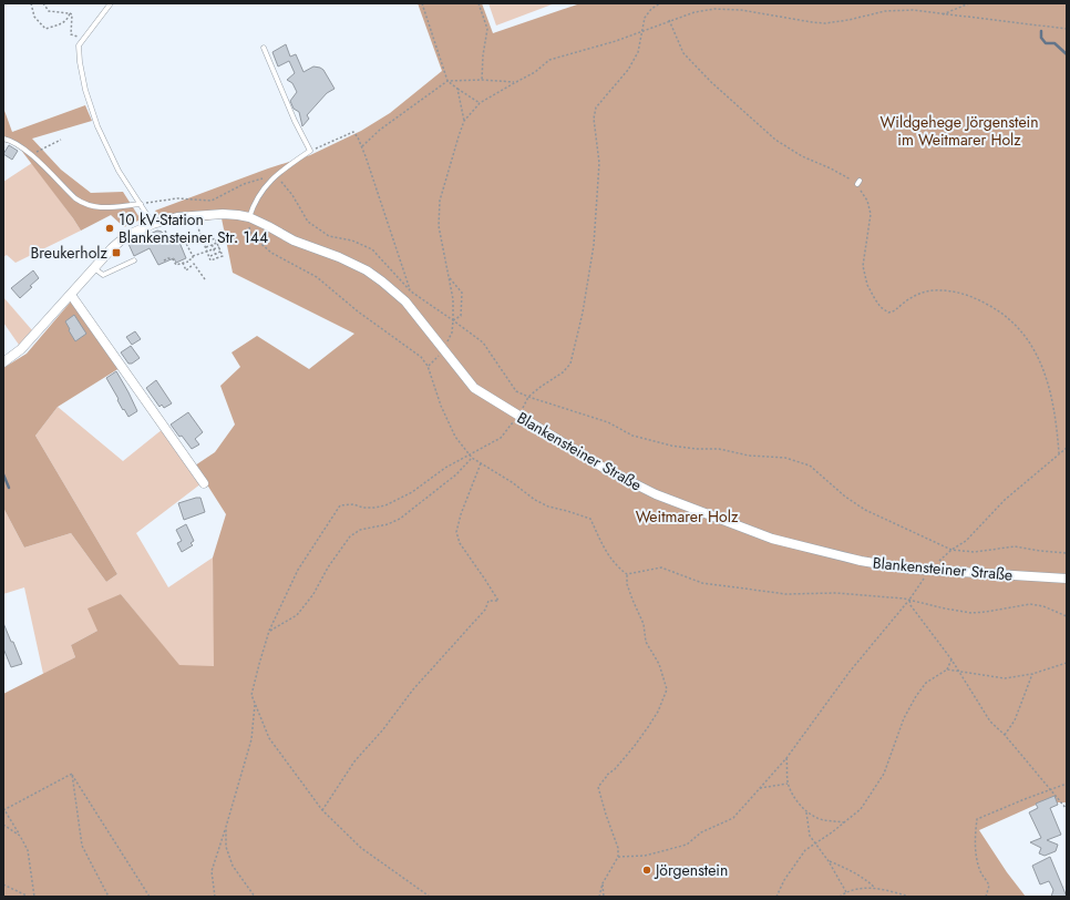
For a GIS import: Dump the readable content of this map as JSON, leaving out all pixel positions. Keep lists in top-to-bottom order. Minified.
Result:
{"streets":{"street":["Blankensteiner Straße"]},"parks":["Wildgehege Jörgenstein im Weitmarer Holz","Weitmarer Holz"],"places":{"other":["10 kV-Station Blankensteiner Str. 144","Jörgenstein"],"transit":["Breukerholz"]}}
